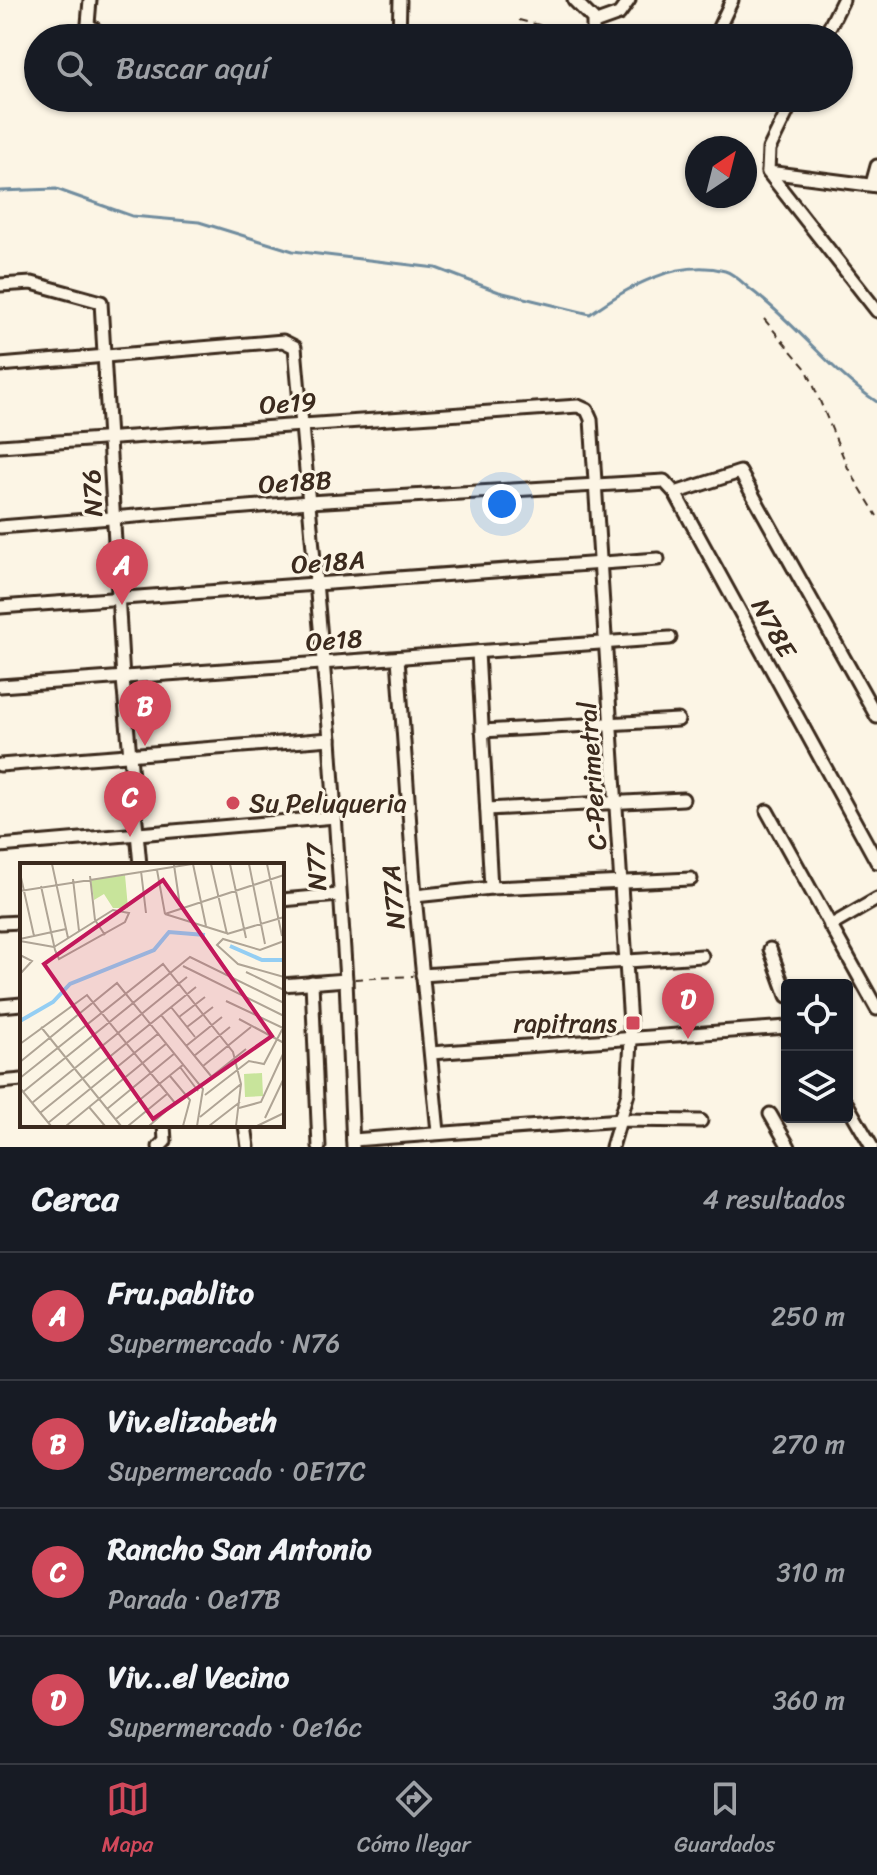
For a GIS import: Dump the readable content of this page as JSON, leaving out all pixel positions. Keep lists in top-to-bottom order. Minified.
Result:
{"streets":{"street":["Oe19","Oe18B","N76","Oe18A","N78E","Oe18","C-Perimetral","N77","N77A"]},"crossings":[["Oe19","N76"],["Oe19","C-Perimetral"],["Oe19","N77"],["Oe18B","N76"],["Oe18B","C-Perimetral"],["Oe18B","N77"],["N76","Oe18A"],["N76","Oe18"],["N76","N77"],["Oe18A","C-Perimetral"],["Oe18A","N77"],["Oe18","C-Perimetral"],["Oe18","N77"],["Oe18","N77A"]],"places":{"other":["Su Peluqueria"],"transit":["rapitrans"]},"north":"top right","page":{"search":"Buscar aquí","pins":["A","B","C","D"],"heading":["Cerca","4 resultados"],"list":[{"mark":"A","name":"Fru.pablito","note":"Supermercado · N76","value":"250 m"},{"mark":"B","name":"Viv.elizabeth","note":"Supermercado · 0E17C","value":"270 m"},{"mark":"C","name":"Rancho San Antonio","note":"Parada · Oe17B","value":"310 m"},{"mark":"D","name":"Viv...el Vecino","note":"Supermercado · Oe16c","value":"360 m"}],"nav":["Mapa","Cómo llegar","Guardados"]}}
